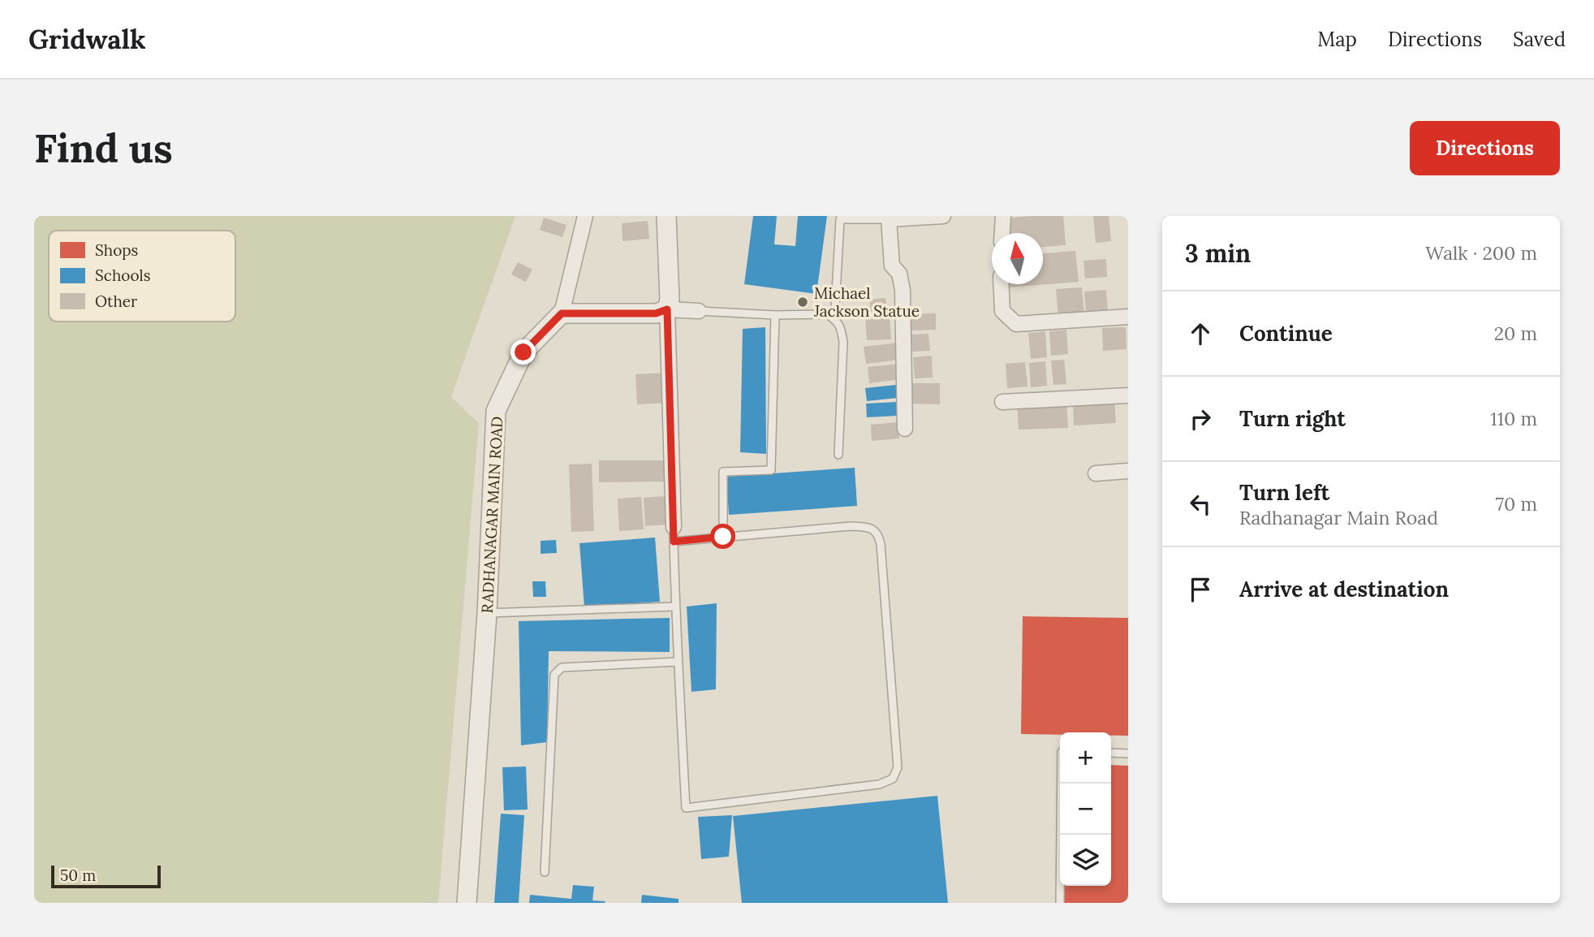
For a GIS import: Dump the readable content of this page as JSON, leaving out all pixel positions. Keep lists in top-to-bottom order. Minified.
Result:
{"streets":{"street":["RADHANAGAR MAIN ROAD"]},"places":["Michael Jackson Statue"],"legend":["Shops","Schools","Other"],"scale_bar":"50 m","north":"top","page":{"header":"Gridwalk","nav":["Map","Directions","Saved"],"buttons":"Directions","title":"Find us","heading":["3 min","Walk · 200 m"],"list":[["Continue","20 m"],["Turn right","110 m"],["Turn left","Radhanagar Main Road","70 m"],"Arrive at destination"],"map_buttons":["+","−"],"scale":"50 m"}}
